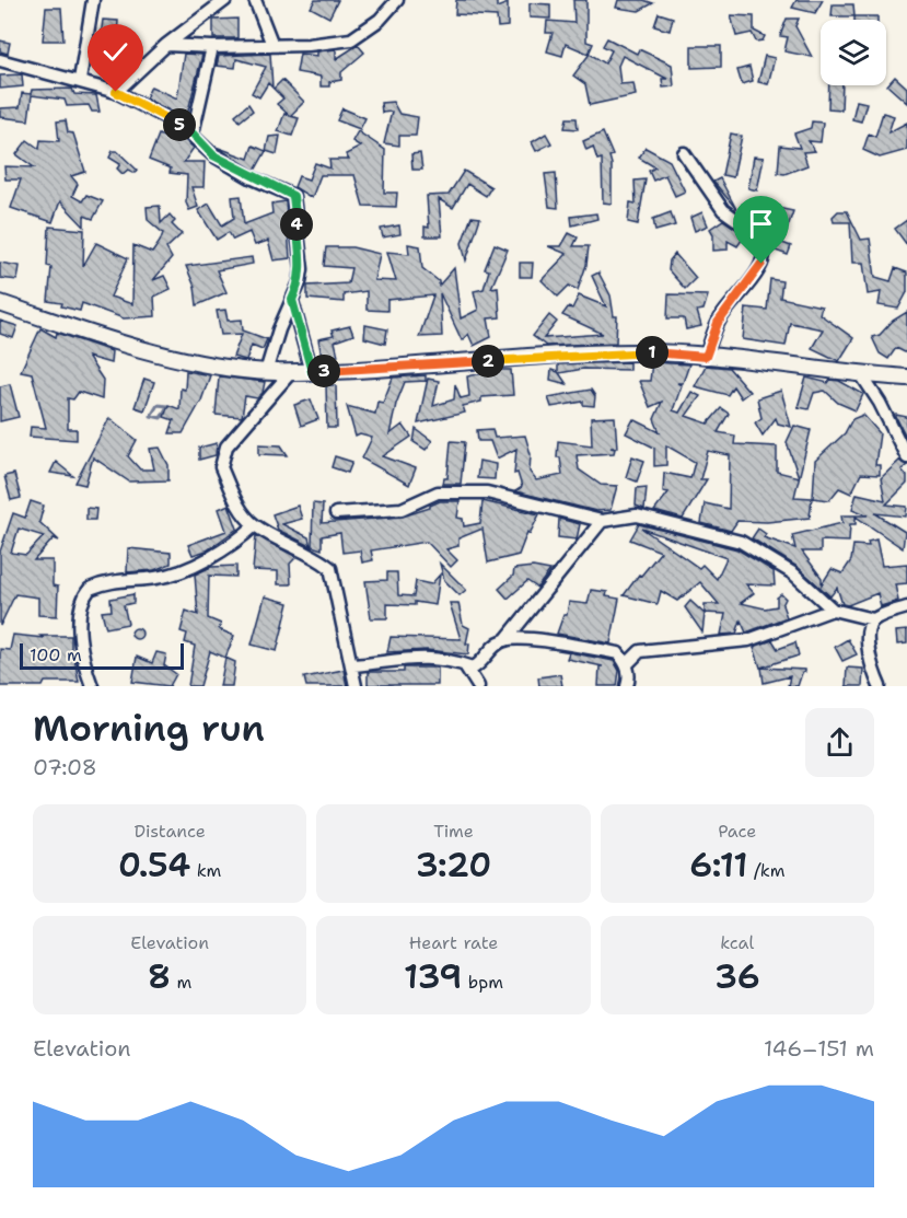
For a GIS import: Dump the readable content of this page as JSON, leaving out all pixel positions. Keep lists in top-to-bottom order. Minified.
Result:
{"scale_bar":"100 m","page":{"pins":["5","4","1","2","3"],"scale":"100 m","heading":["Morning run","07:08"],"stats":[["Distance","0.54 km"],["Time","3:20"],["Pace","6:11 /km"],["Elevation","8 m"],["Heart rate","139 bpm"],["kcal","36"]],"chart":["Elevation","146–151 m"]}}
